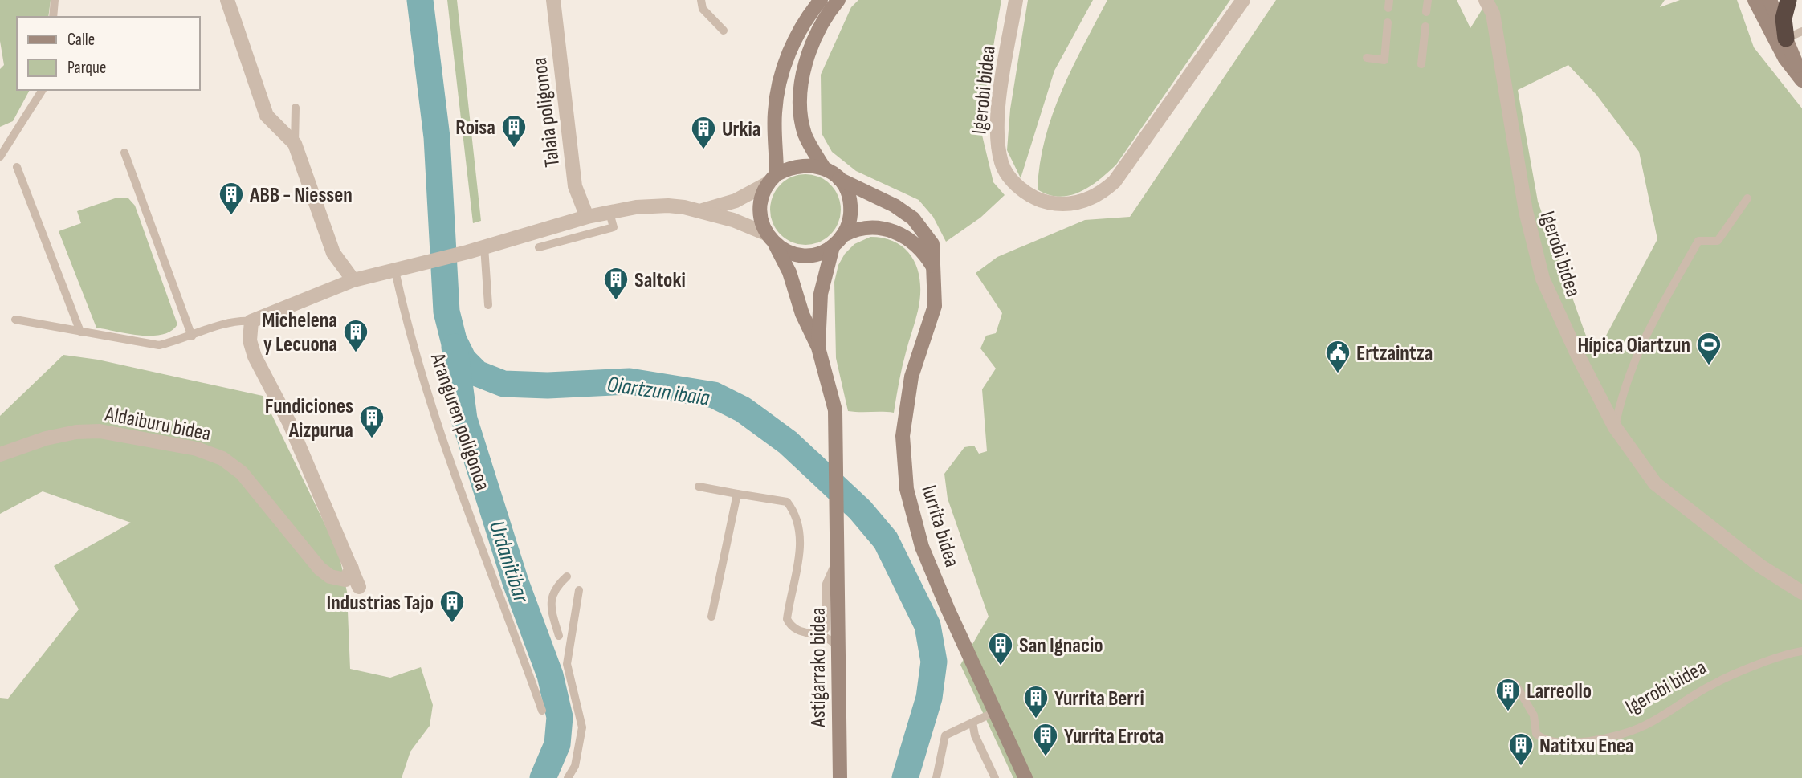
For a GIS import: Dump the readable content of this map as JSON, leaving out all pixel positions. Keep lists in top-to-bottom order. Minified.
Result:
{"streets":{"main road":["Iurrita bidea","Astigarrako bidea"],"street":["Igerobi bidea","Talaia poligonoa","Aldaiburu bidea"],"lane":["Aranguren poligonoa"]},"water":["Oiartzun ibaia","Urdanitibar"],"places":{"building":["Roisa","Urkia","ABB - Niessen","Saltoki","Michelena y Lecuona","Fundiciones Aizpurua","Industrias Tajo","San Ignacio","Larreollo","Yurrita Berri","Yurrita Errota","Natitxu Enea"],"sports":["Hípica Oiartzun"],"public building":["Ertzaintza"]},"legend":["Calle","Parque"]}
